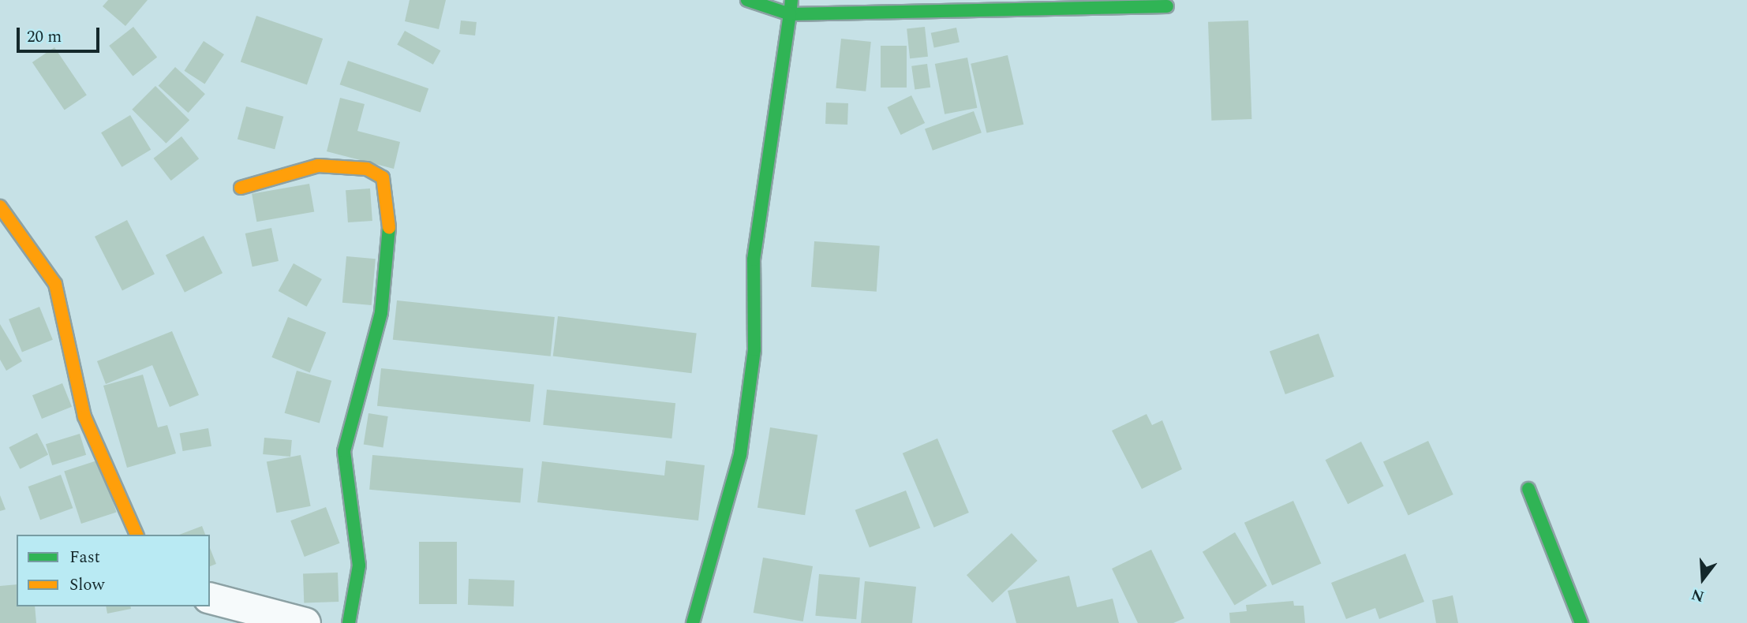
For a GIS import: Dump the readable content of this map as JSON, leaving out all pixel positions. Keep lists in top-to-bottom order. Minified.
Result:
{"legend":["Fast","Slow"],"scale_bar":"20 m","north":"bottom"}
